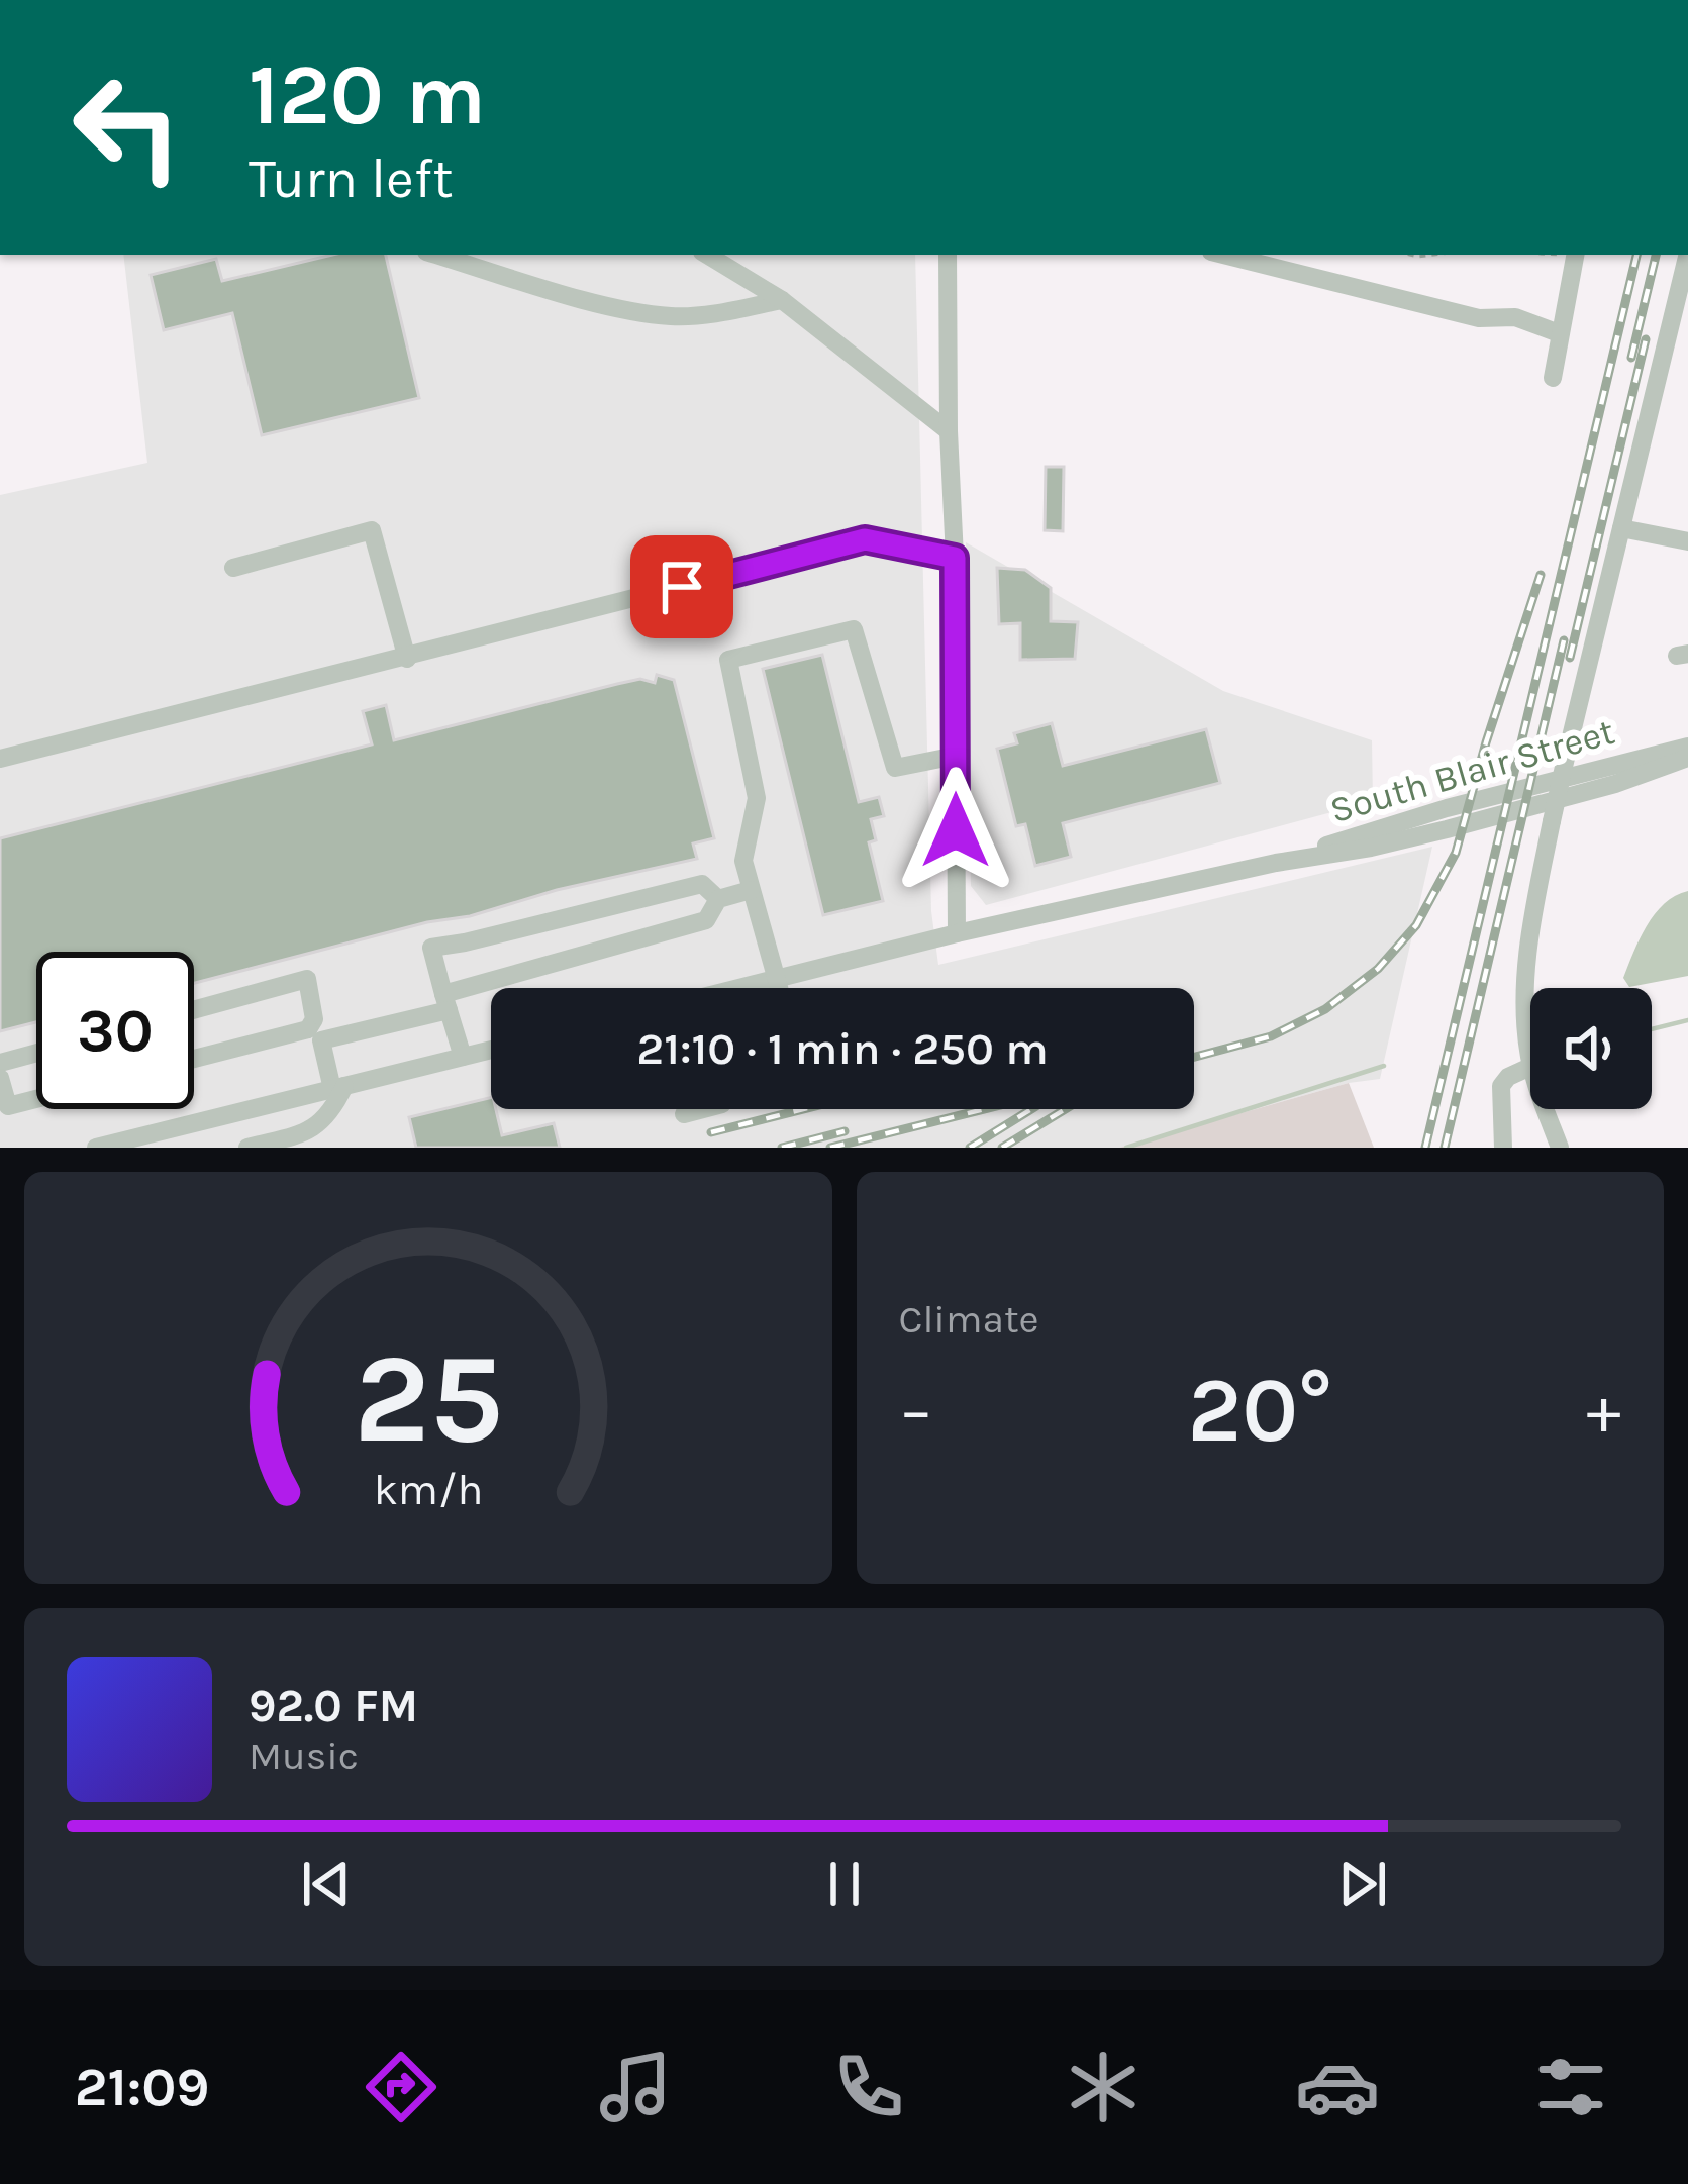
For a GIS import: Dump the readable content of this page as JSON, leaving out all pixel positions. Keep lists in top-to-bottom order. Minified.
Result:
{"streets":{"street":["South Blair Street"]},"page":{"turn":["120 m","Turn left"],"limit":"30","trip":"21:10 · 1 min · 250 m","tile":"Climate","heat":["−","20°","+"],"song":["92.0 FM","Music"],"tabs":"21:09","gauge":["25","km/h"]}}
